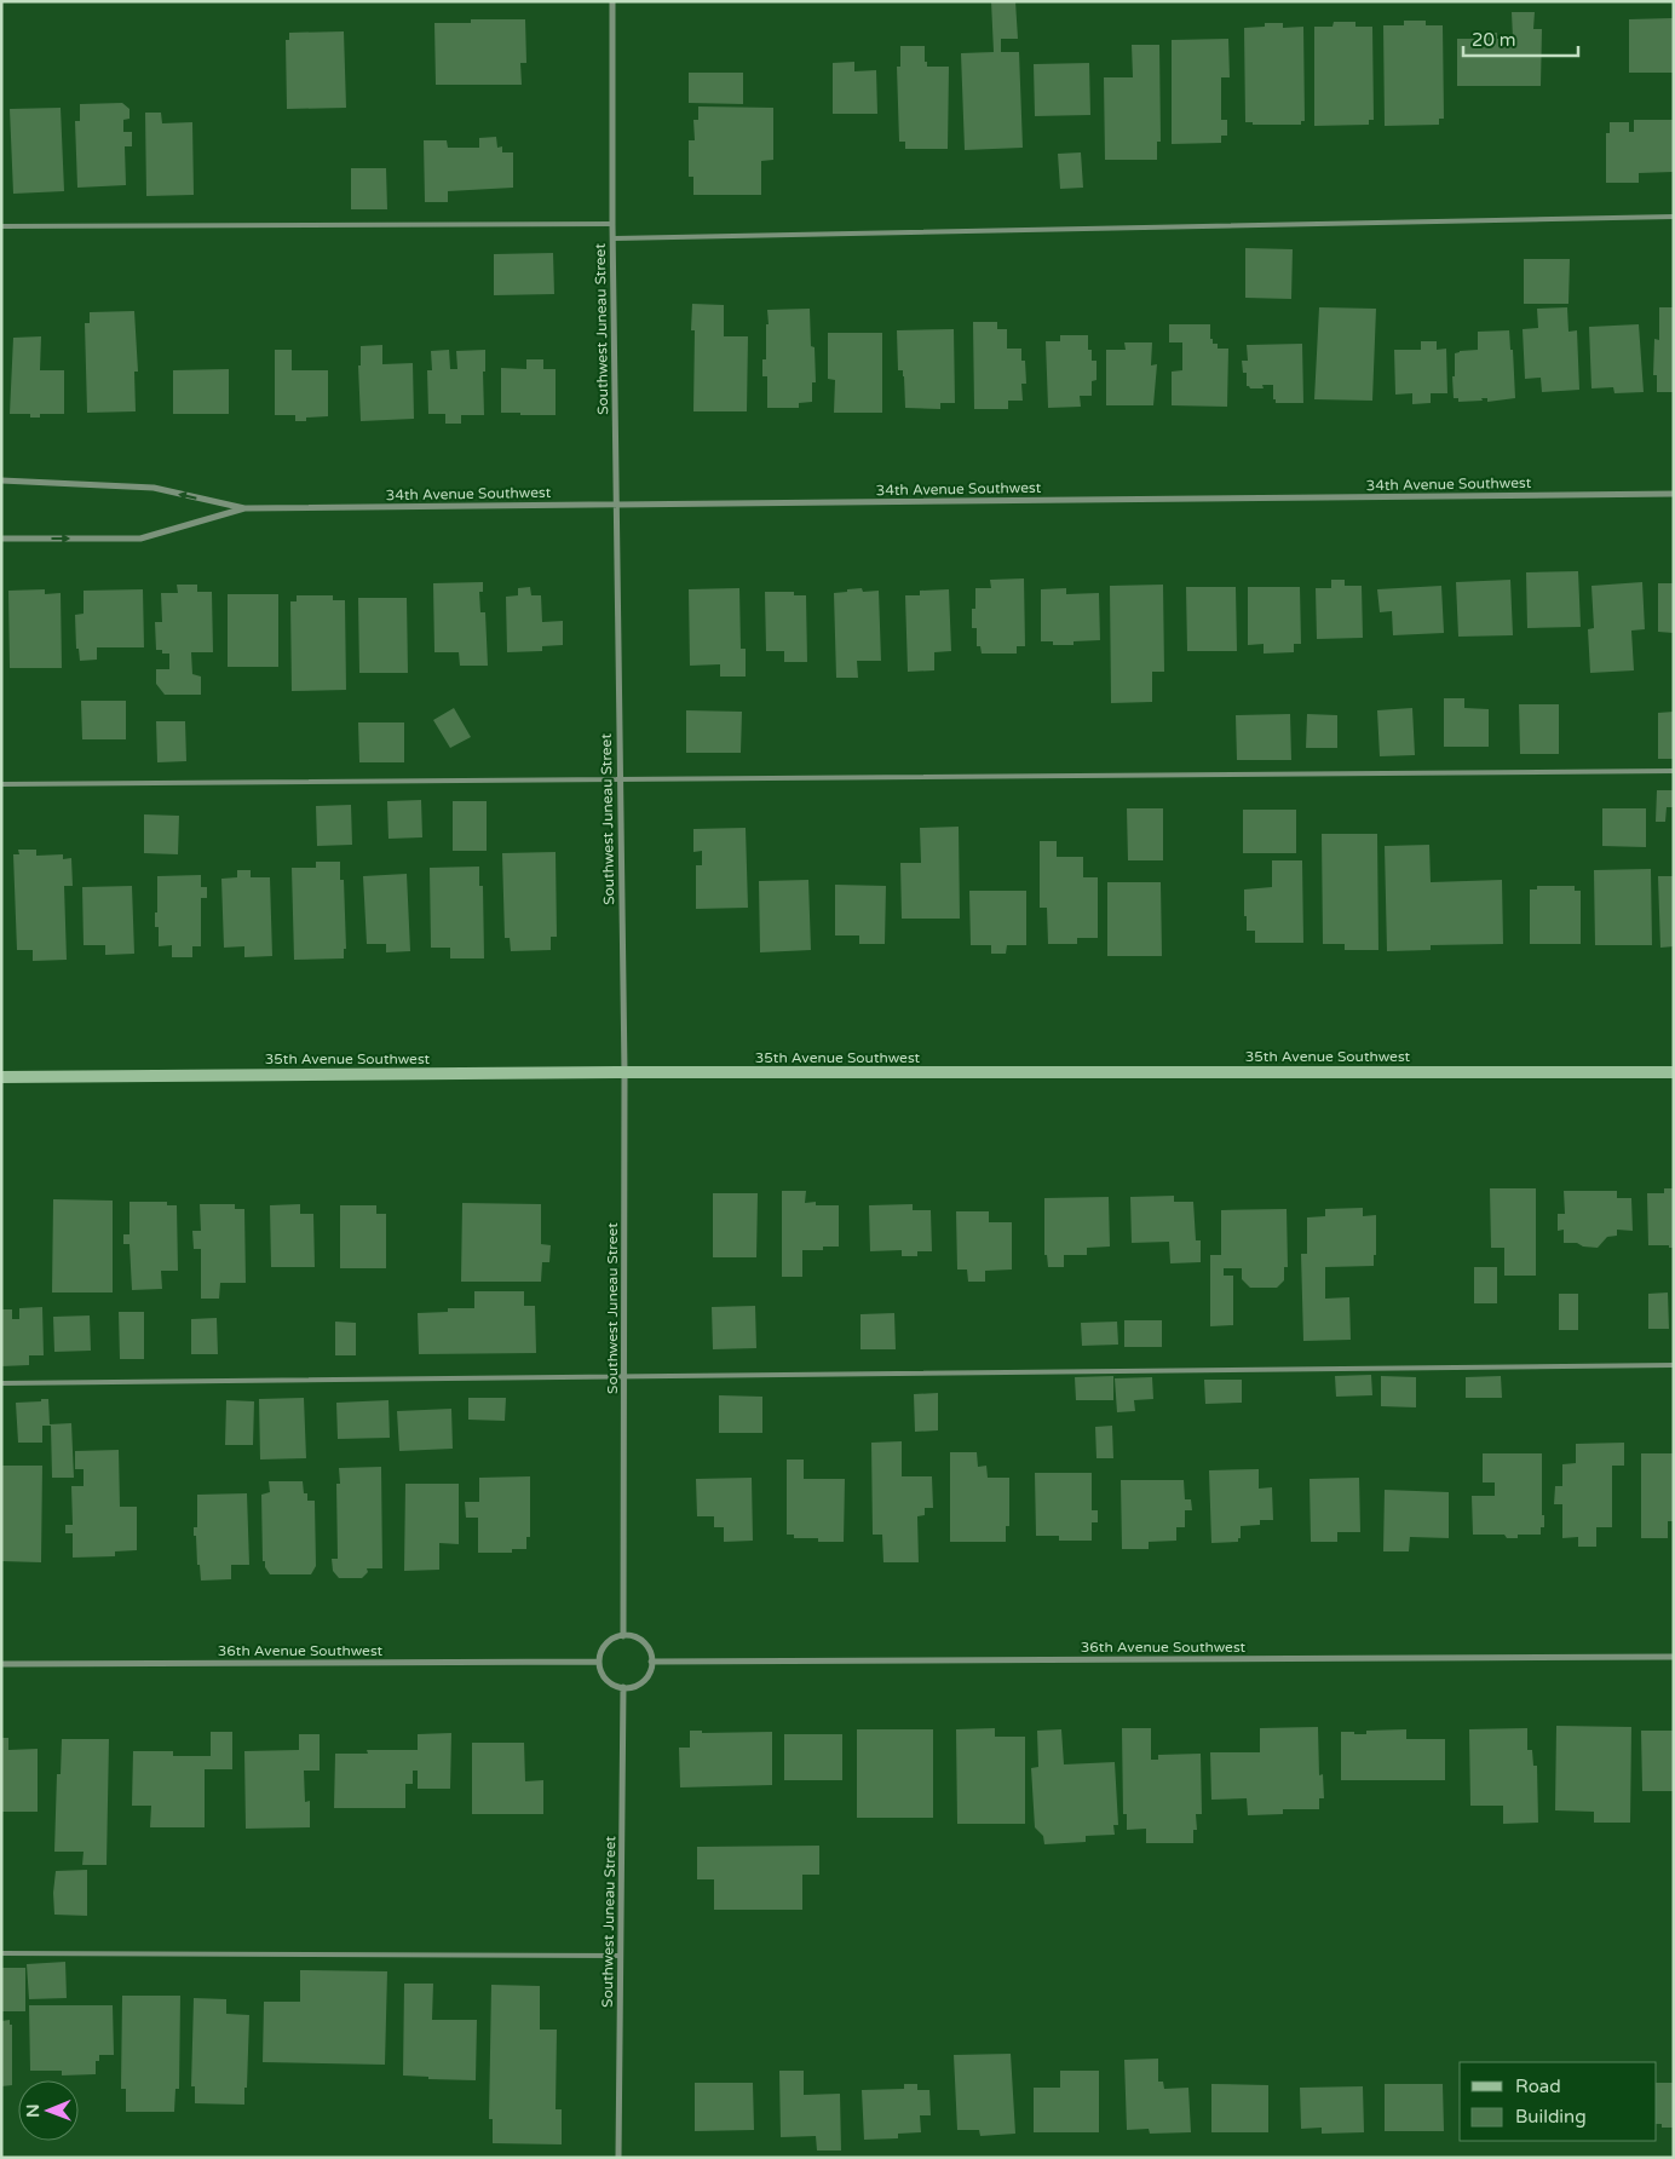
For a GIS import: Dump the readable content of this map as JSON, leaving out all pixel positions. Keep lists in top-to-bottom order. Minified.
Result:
{"streets":{"main road":["35th Avenue Southwest"],"street":["Southwest Juneau Street","34th Avenue Southwest","36th Avenue Southwest"]},"crossings":[["Southwest Juneau Street","34th Avenue Southwest"],["Southwest Juneau Street","35th Avenue Southwest"],["Southwest Juneau Street","36th Avenue Southwest"]],"legend":["Road","Building"],"scale_bar":"20 m","north":"left"}
